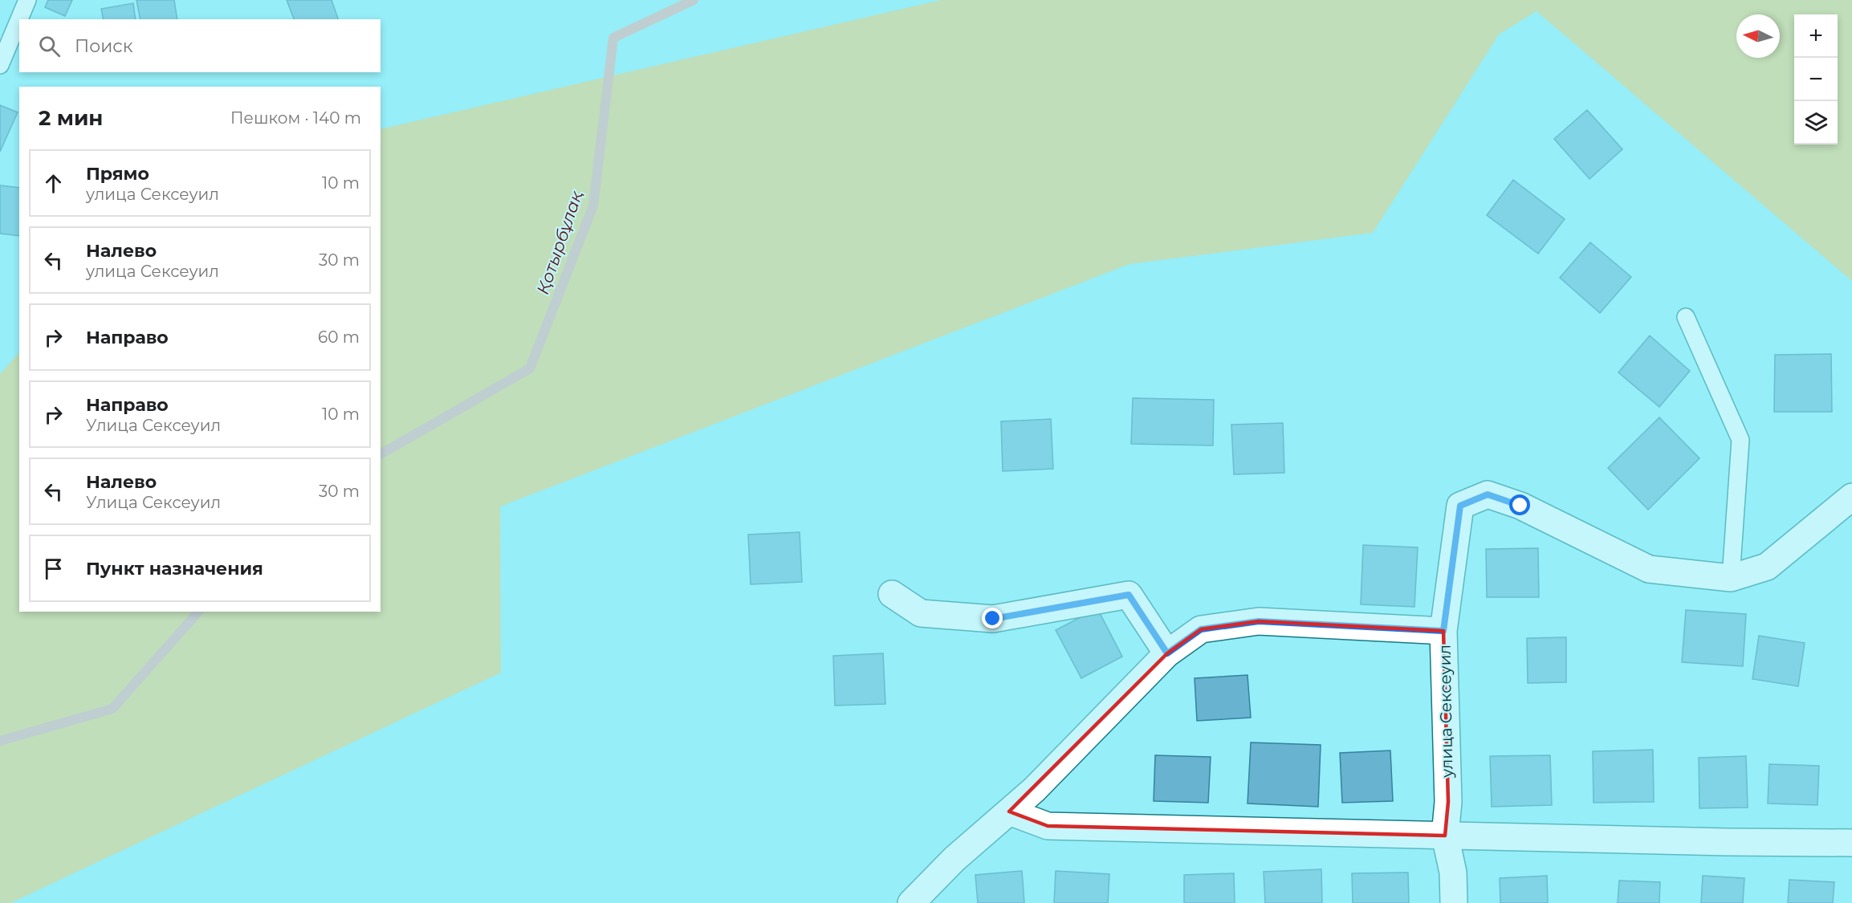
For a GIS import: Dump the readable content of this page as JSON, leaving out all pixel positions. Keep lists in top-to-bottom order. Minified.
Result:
{"streets":{"street":["улица Сексеуил"]},"water":["Қотырбұлақ"],"north":"left","page":{"map_buttons":["+","−"],"search":"Поиск","heading":["2 мин","Пешком · 140 m"],"list":[["Прямо","улица Сексеуил","10 m"],["Налево","улица Сексеуил","30 m"],["Направо","60 m"],["Направо","Улица Сексеуил","10 m"],["Налево","Улица Сексеуил","30 m"],"Пункт назначения"]}}
